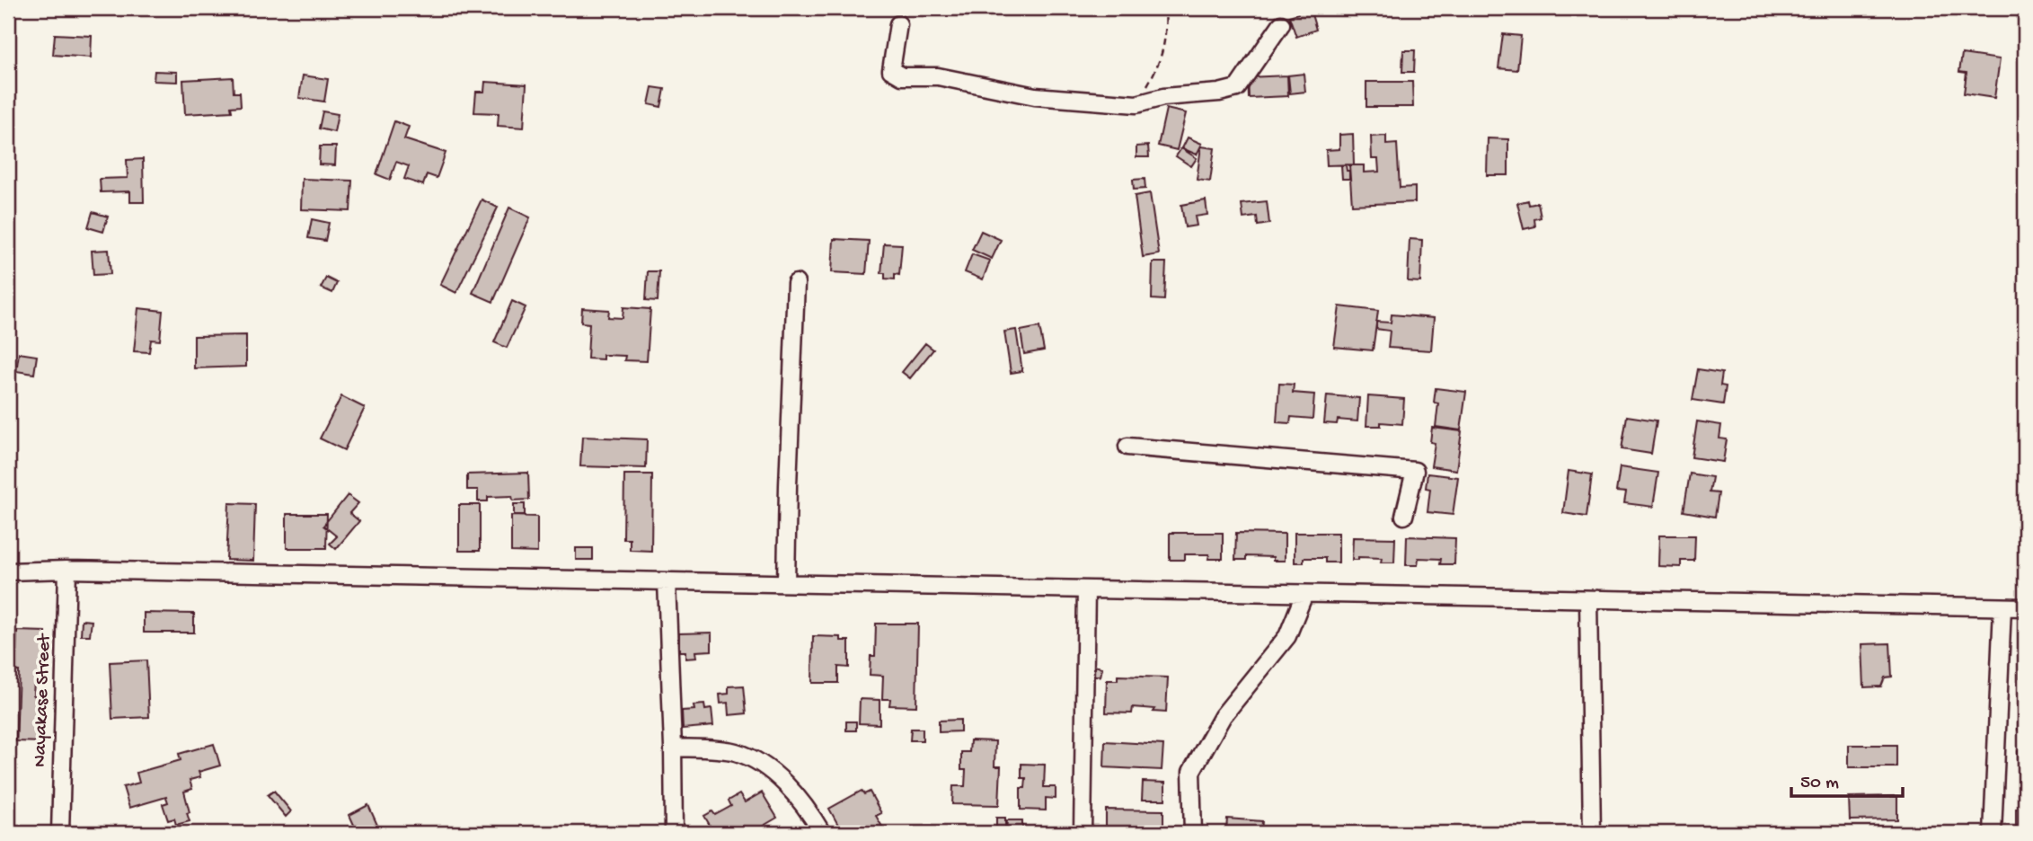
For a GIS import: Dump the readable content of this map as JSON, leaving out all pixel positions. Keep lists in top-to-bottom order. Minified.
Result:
{"streets":{"street":["Nayakase Street"]},"scale_bar":"50 m"}
